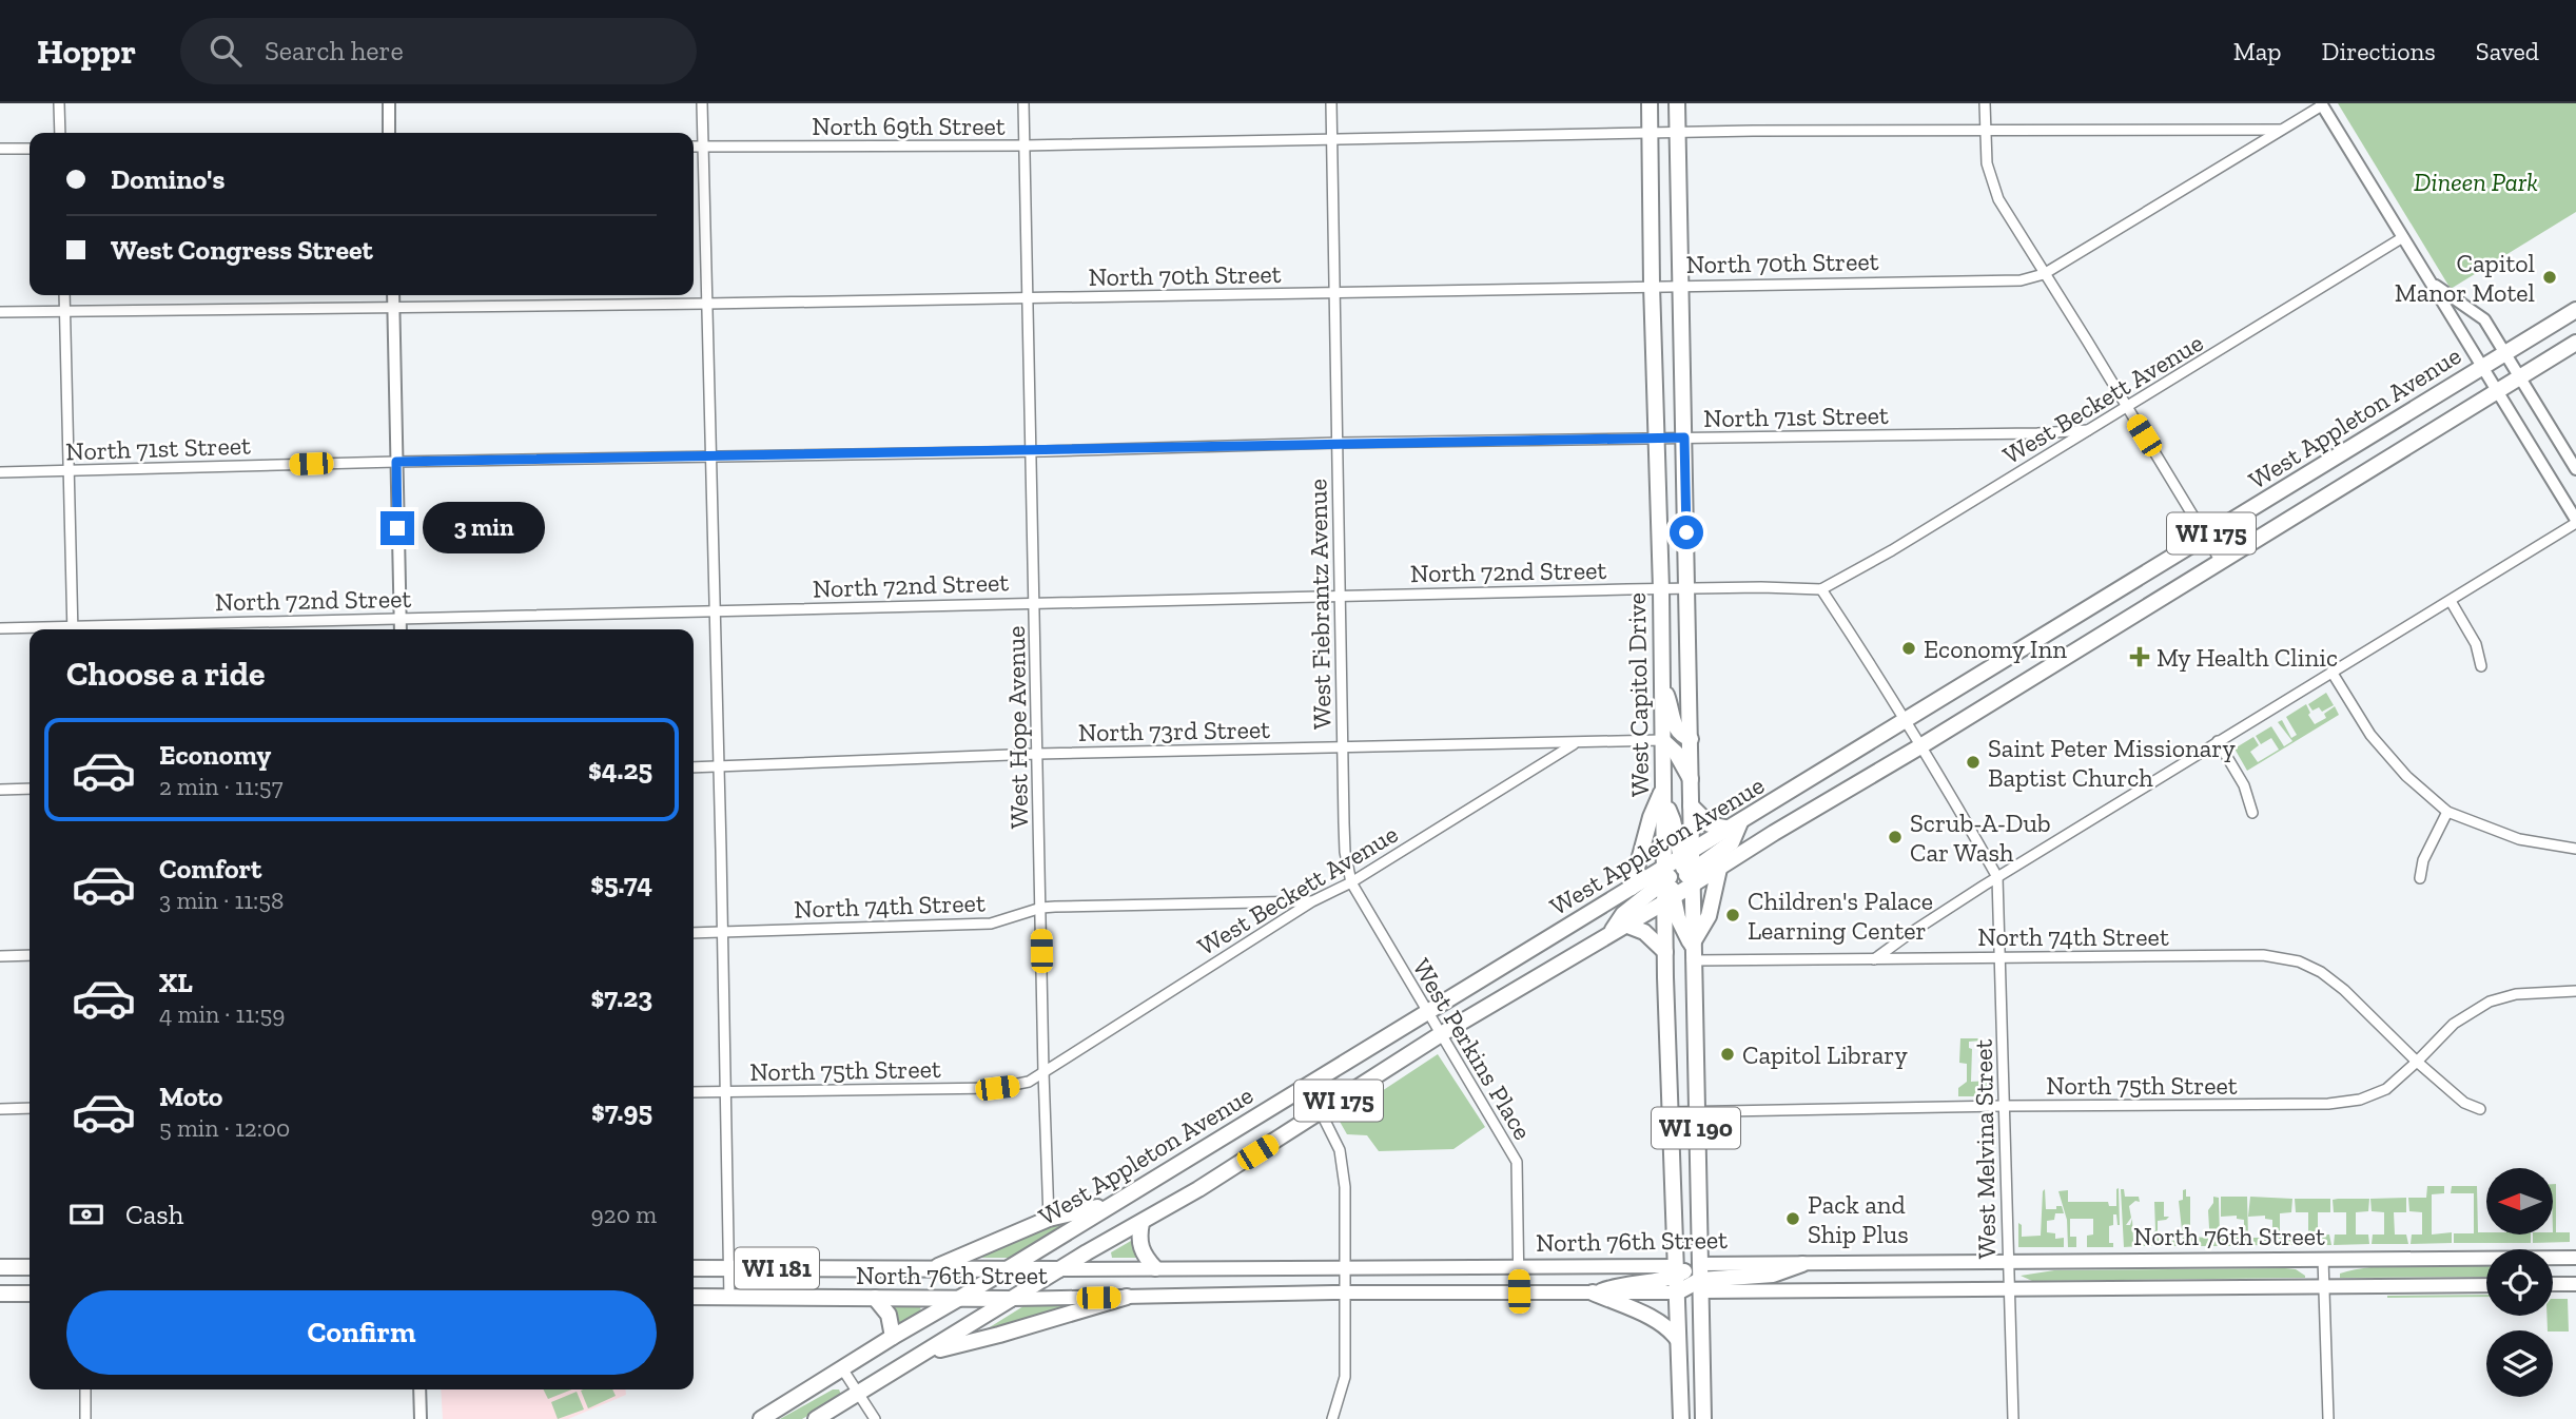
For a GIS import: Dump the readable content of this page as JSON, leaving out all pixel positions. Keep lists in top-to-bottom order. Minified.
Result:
{"streets":{"main road":["West Appleton Avenue","WI 175","West Capitol Drive","WI 190","North 76th Street","WI 181"],"street":["North 69th Street","North 70th Street","West Beckett Avenue","North 71st Street","North 72nd Street","West Fiebrantz Avenue","West Hope Avenue","North 73rd Street","North 74th Street","West Perkins Place","North 75th Street","West Melvina Street"]},"crossings":[["North 69th Street","North 70th Street"],["North 69th Street","West Fiebrantz Avenue"],["North 69th Street","West Capitol Drive"],["North 69th Street","West Hope Avenue"],["North 70th Street","West Fiebrantz Avenue"],["North 70th Street","West Capitol Drive"],["North 70th Street","West Hope Avenue"],["West Beckett Avenue","North 71st Street"],["West Beckett Avenue","North 72nd Street"],["West Beckett Avenue","West Fiebrantz Avenue"],["West Beckett Avenue","West Hope Avenue"],["West Beckett Avenue","North 73rd Street"],["West Beckett Avenue","North 74th Street"],["West Beckett Avenue","West Perkins Place"],["West Beckett Avenue","North 75th Street"],["North 71st Street","West Fiebrantz Avenue"],["North 71st Street","West Capitol Drive"],["North 71st Street","West Hope Avenue"],["West Appleton Avenue","West Capitol Drive"],["West Appleton Avenue","West Perkins Place"],["West Appleton Avenue","North 76th Street"],["North 72nd Street","West Fiebrantz Avenue"],["North 72nd Street","West Capitol Drive"],["North 72nd Street","West Hope Avenue"],["West Fiebrantz Avenue","North 73rd Street"],["West Fiebrantz Avenue","West Perkins Place"],["West Capitol Drive","North 73rd Street"],["West Capitol Drive","North 74th Street"],["West Capitol Drive","North 75th Street"],["West Capitol Drive","North 76th Street"],["West Hope Avenue","North 73rd Street"],["West Hope Avenue","North 74th Street"],["West Hope Avenue","North 75th Street"],["North 74th Street","North 75th Street"],["North 74th Street","West Melvina Street"],["West Perkins Place","North 76th Street"],["North 75th Street","West Melvina Street"],["West Melvina Street","North 76th Street"]],"parks":["Dineen Park"],"places":{"other":["Capitol Manor Motel","Economy Inn","Saint Peter Missionary Baptist Church","Scrub-A-Dub Car Wash","Children's Palace Learning Center","Capitol Library","Pack and Ship Plus"],"health":["My Health Clinic"]},"north":"left","page":{"header":"Hoppr","search":"Search here","nav":["Map","Directions","Saved"],"banner":["Domino's","West Congress Street"],"bubble":"3 min","heading":"Choose a ride","list":[{"name":"Economy","note":"2 min · 11:57","value":"$4.25"},{"name":"Comfort","note":"3 min · 11:58","value":"$5.74"},{"name":"XL","note":"4 min · 11:59","value":"$7.23"},{"name":"Moto","note":"5 min · 12:00","value":"$7.95"}],"pay":["Cash","920 m"],"buttons":"Confirm"}}
